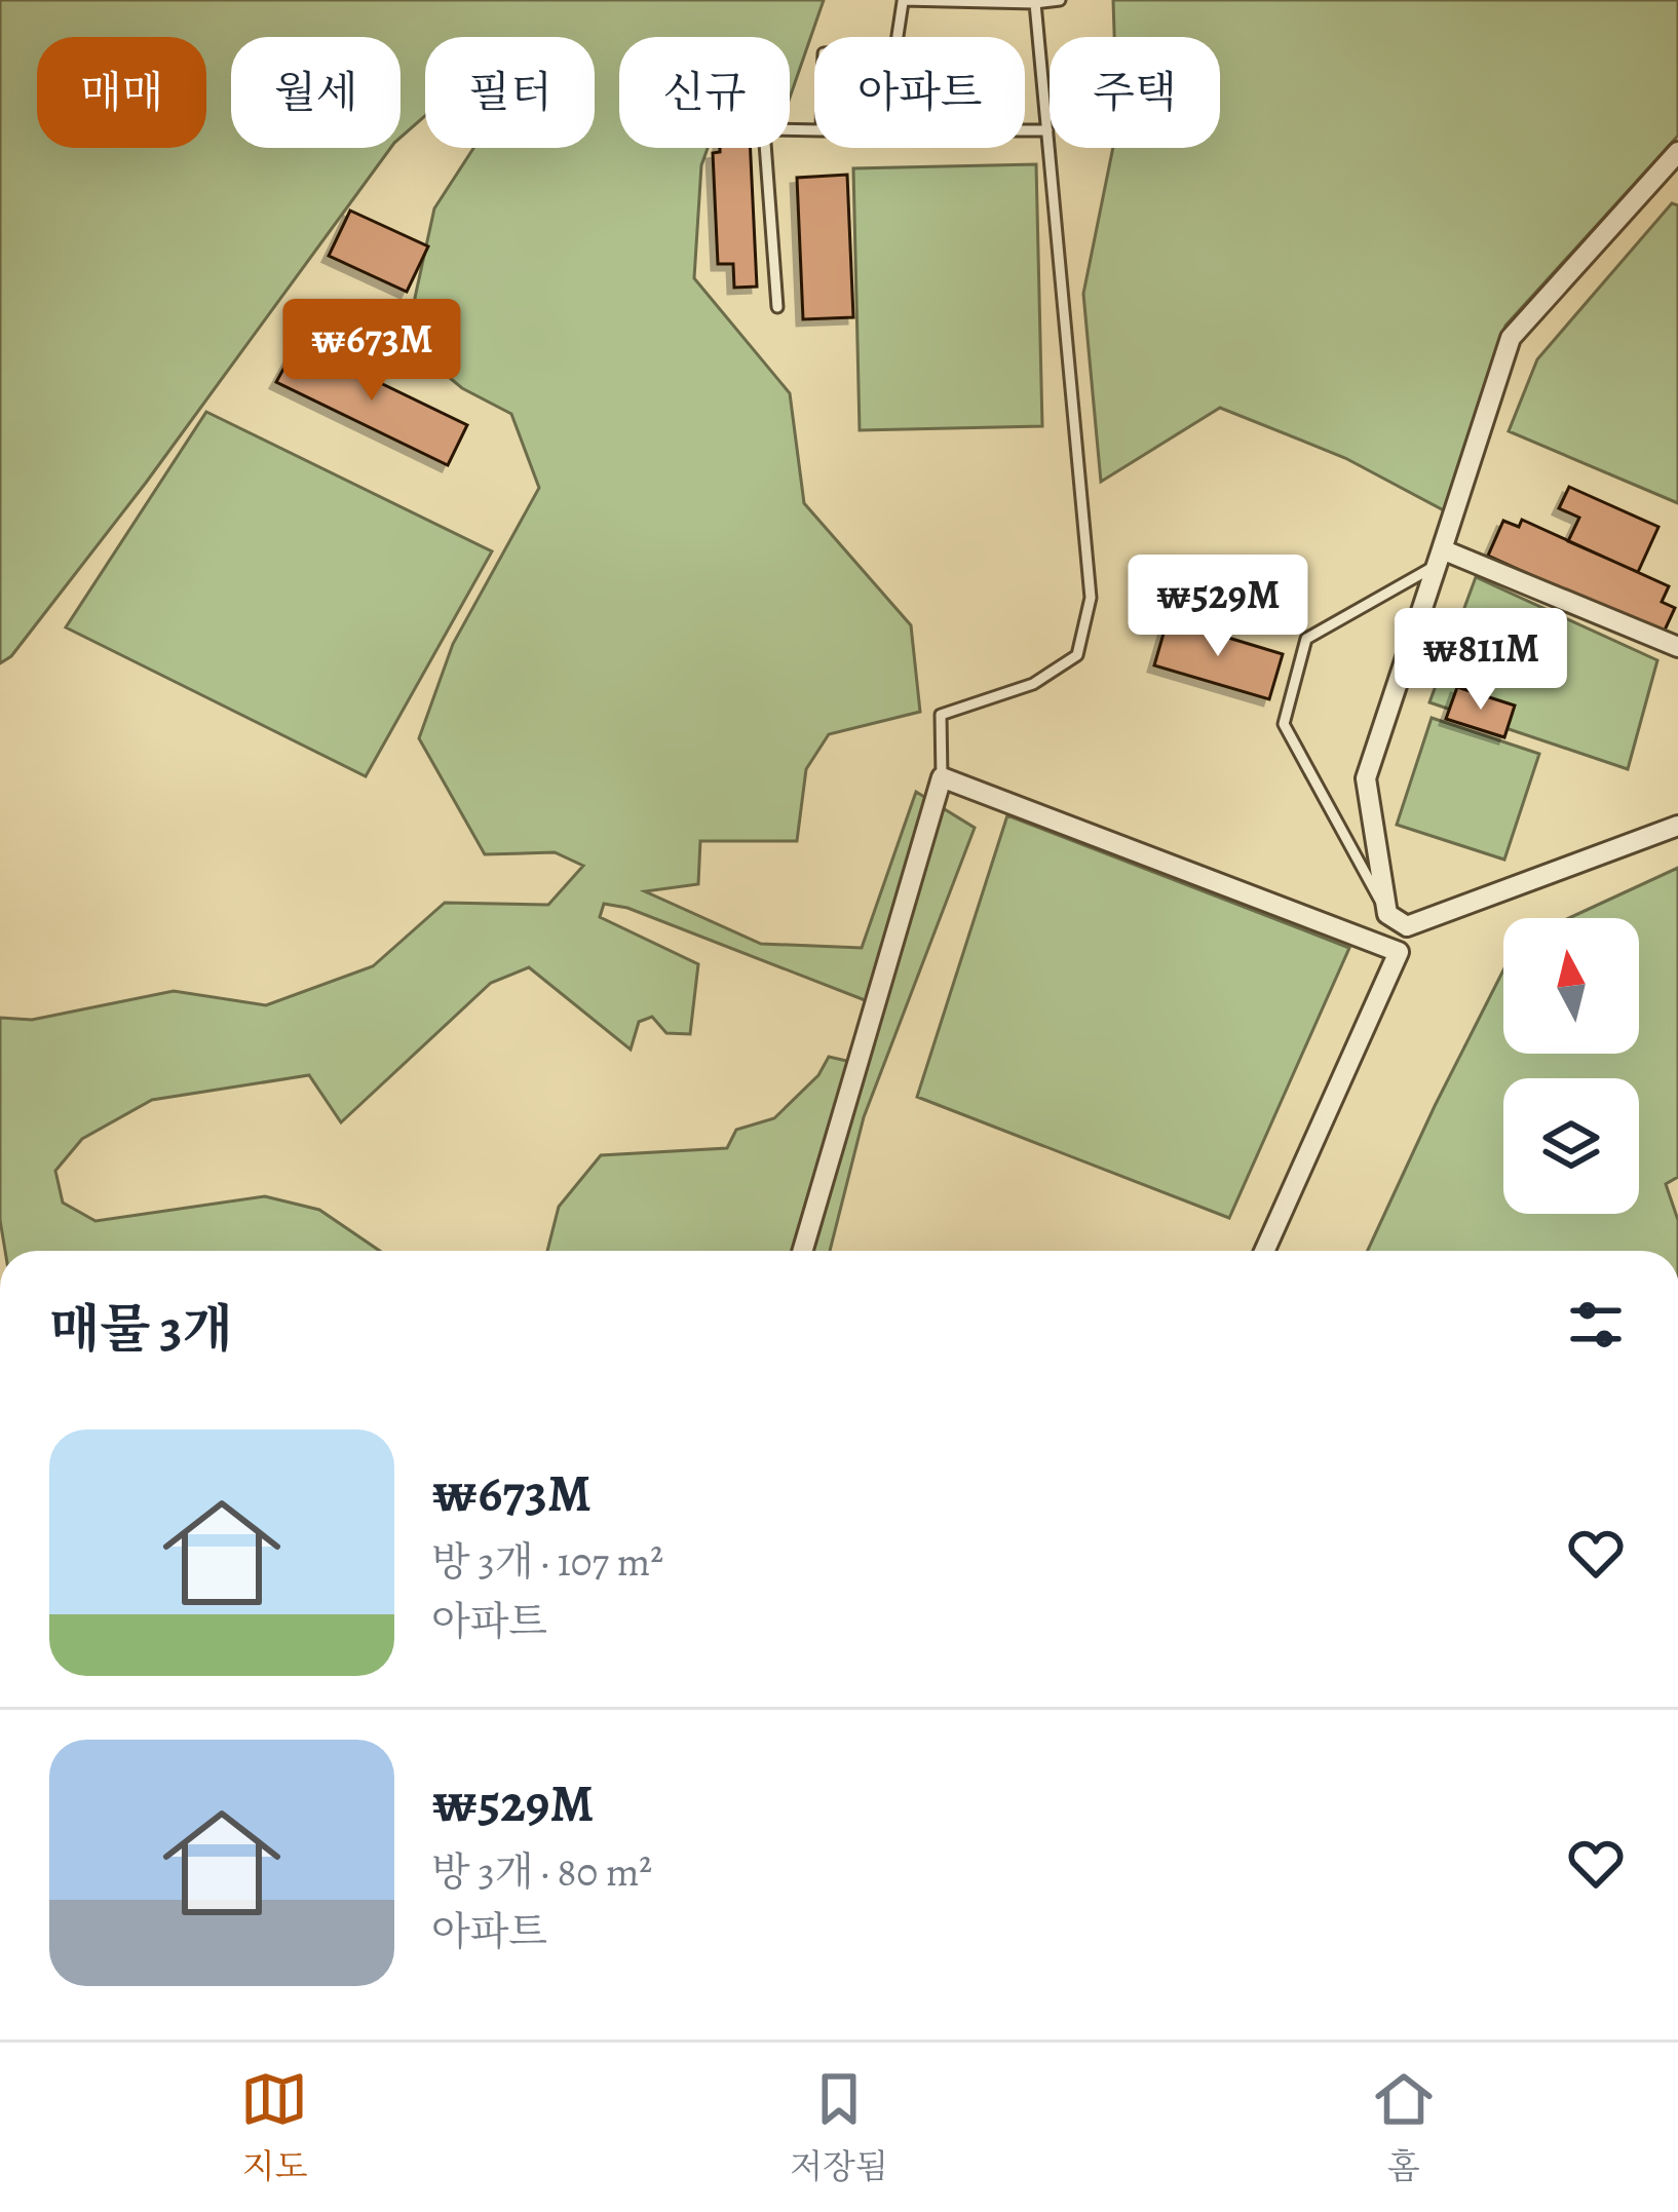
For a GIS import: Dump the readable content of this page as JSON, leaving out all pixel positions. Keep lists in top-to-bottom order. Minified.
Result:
{"north":"top","page":{"chip":["매매","월세","필터","신규","아파트","주택"],"price":["₩673M","₩529M","₩811M"],"heading":"매물 3개","list":[{"name":"₩673M","note":"방 3개 · 107 m² · 아파트"},{"name":"₩529M","note":"방 3개 · 80 m² · 아파트"}],"tabs":["지도","저장됨","홈"]}}
